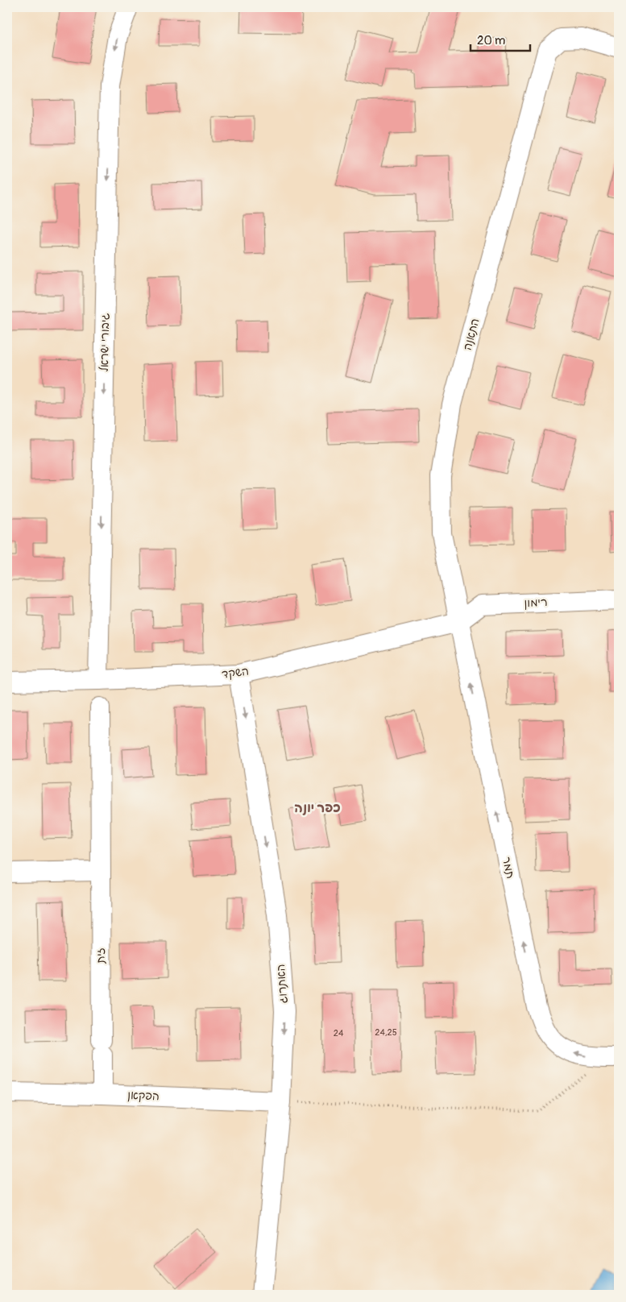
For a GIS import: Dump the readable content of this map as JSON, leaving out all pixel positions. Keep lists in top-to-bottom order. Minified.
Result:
{"streets":{"street":["התאנה","גיבורי ישראל","רימון","השקד","תמר","זית","האתרוג","הפקאן"]},"crossings":[["התאנה","רימון"],["התאנה","השקד"],["התאנה","תמר"],["גיבורי ישראל","השקד"],["רימון","השקד"],["רימון","תמר"],["השקד","תמר"],["השקד","האתרוג"],["זית","הפקאן"],["האתרוג","הפקאן"]],"one_way":["גיבורי ישראל","תמר","האתרוג"],"districts":["כפר יונה"],"house_numbers":["24,25","24"],"scale_bar":"20 m"}
